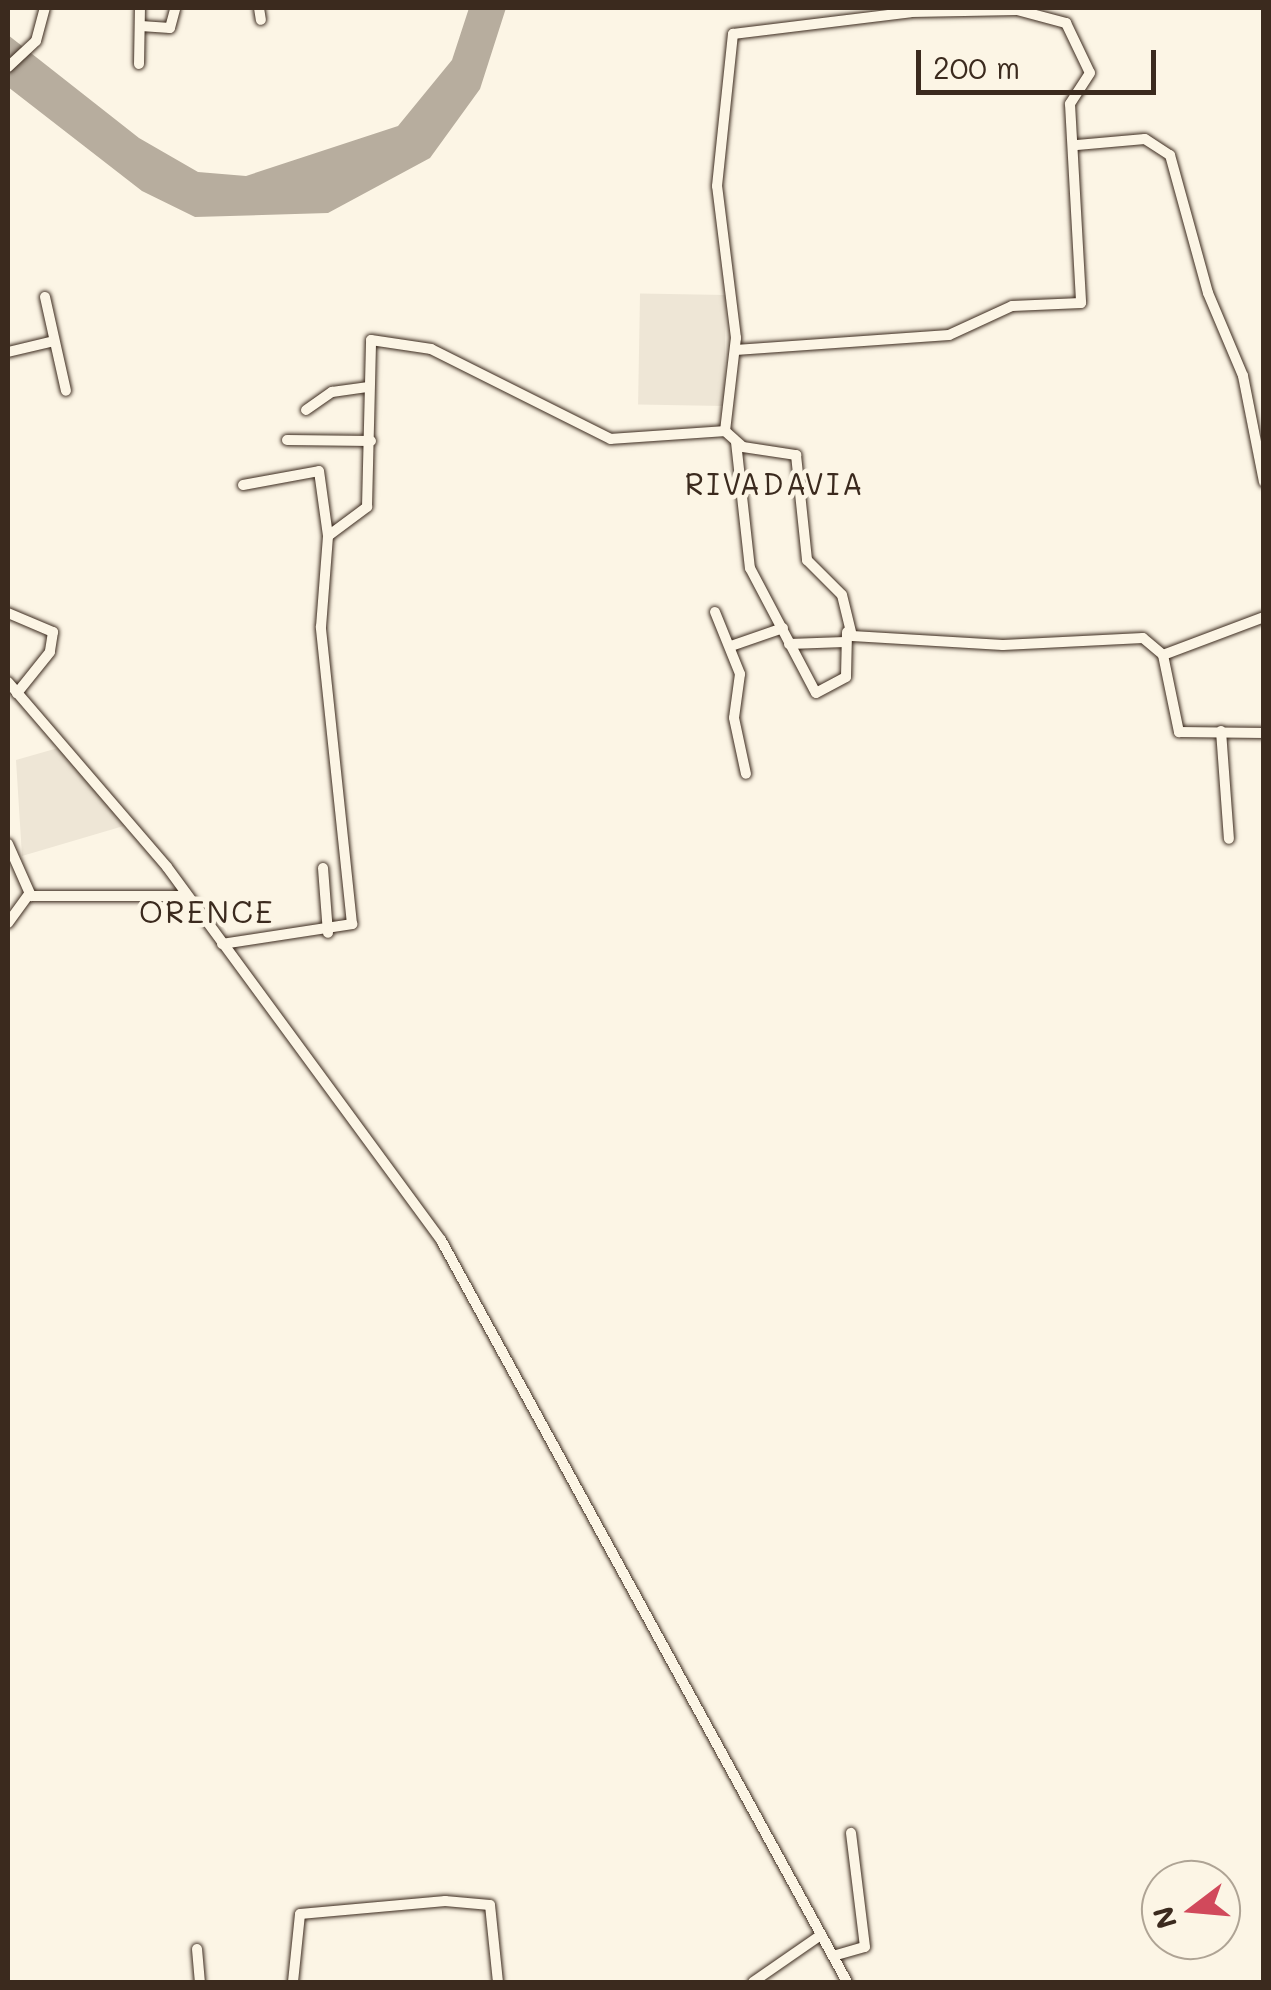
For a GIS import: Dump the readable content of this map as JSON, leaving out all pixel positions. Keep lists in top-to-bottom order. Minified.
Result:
{"districts":["RIVADAVIA","ORENCE"],"scale_bar":"200 m","north":"left"}
